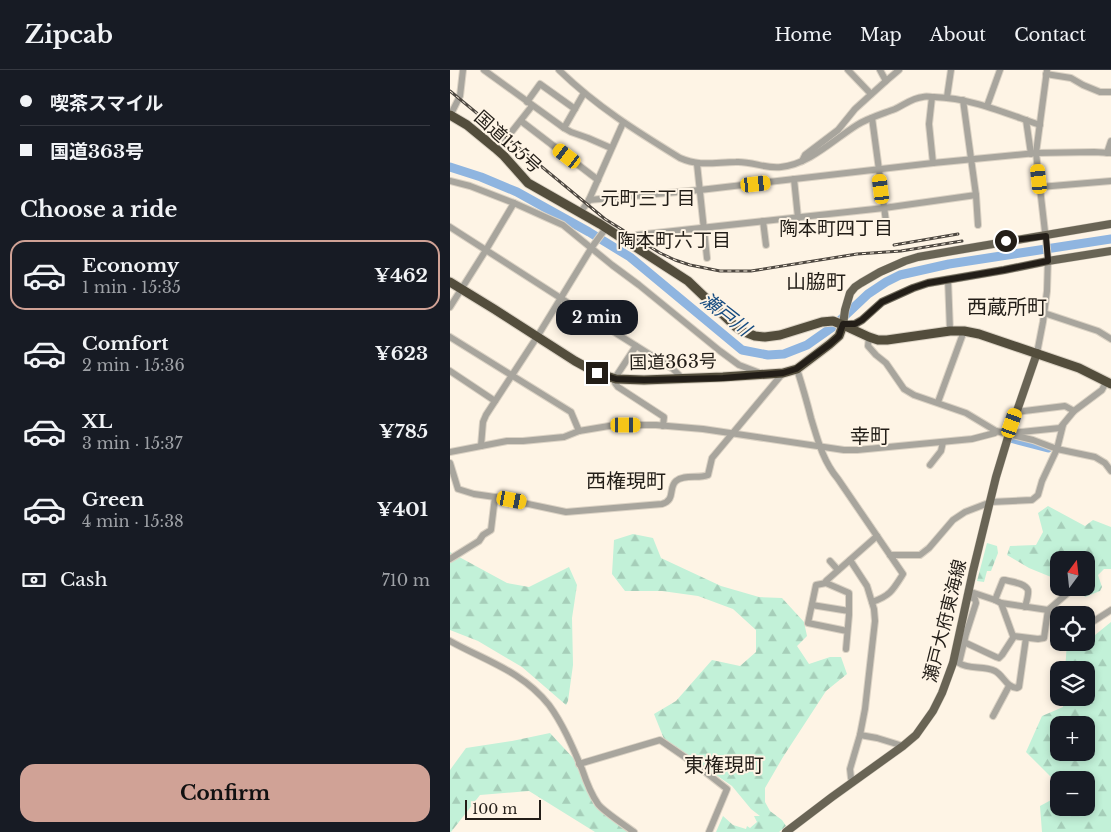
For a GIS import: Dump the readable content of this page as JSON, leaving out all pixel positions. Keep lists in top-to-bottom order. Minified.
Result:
{"streets":{"highway":["国道155号","国道363号"],"main road":["瀬戸大府東海線"]},"crossings":[["国道155号","国道363号"],["国道155号","瀬戸大府東海線"]],"districts":["元町三丁目","陶本町四丁目","陶本町六丁目","山脇町","西蔵所町","幸町","西権現町","東権現町"],"water":["瀬戸川"],"scale_bar":"100 m","north":"top","page":{"header":"Zipcab","nav":["Home","Map","About","Contact"],"banner":["喫茶スマイル","国道363号"],"heading":"Choose a ride","list":[{"name":"Economy","note":"1 min · 15:35","value":"¥462"},{"name":"Comfort","note":"2 min · 15:36","value":"¥623"},{"name":"XL","note":"3 min · 15:37","value":"¥785"},{"name":"Green","note":"4 min · 15:38","value":"¥401"}],"bubble":"2 min","map_buttons":["+","−"],"pay":["Cash","710 m"],"buttons":"Confirm","scale":"100 m"}}
